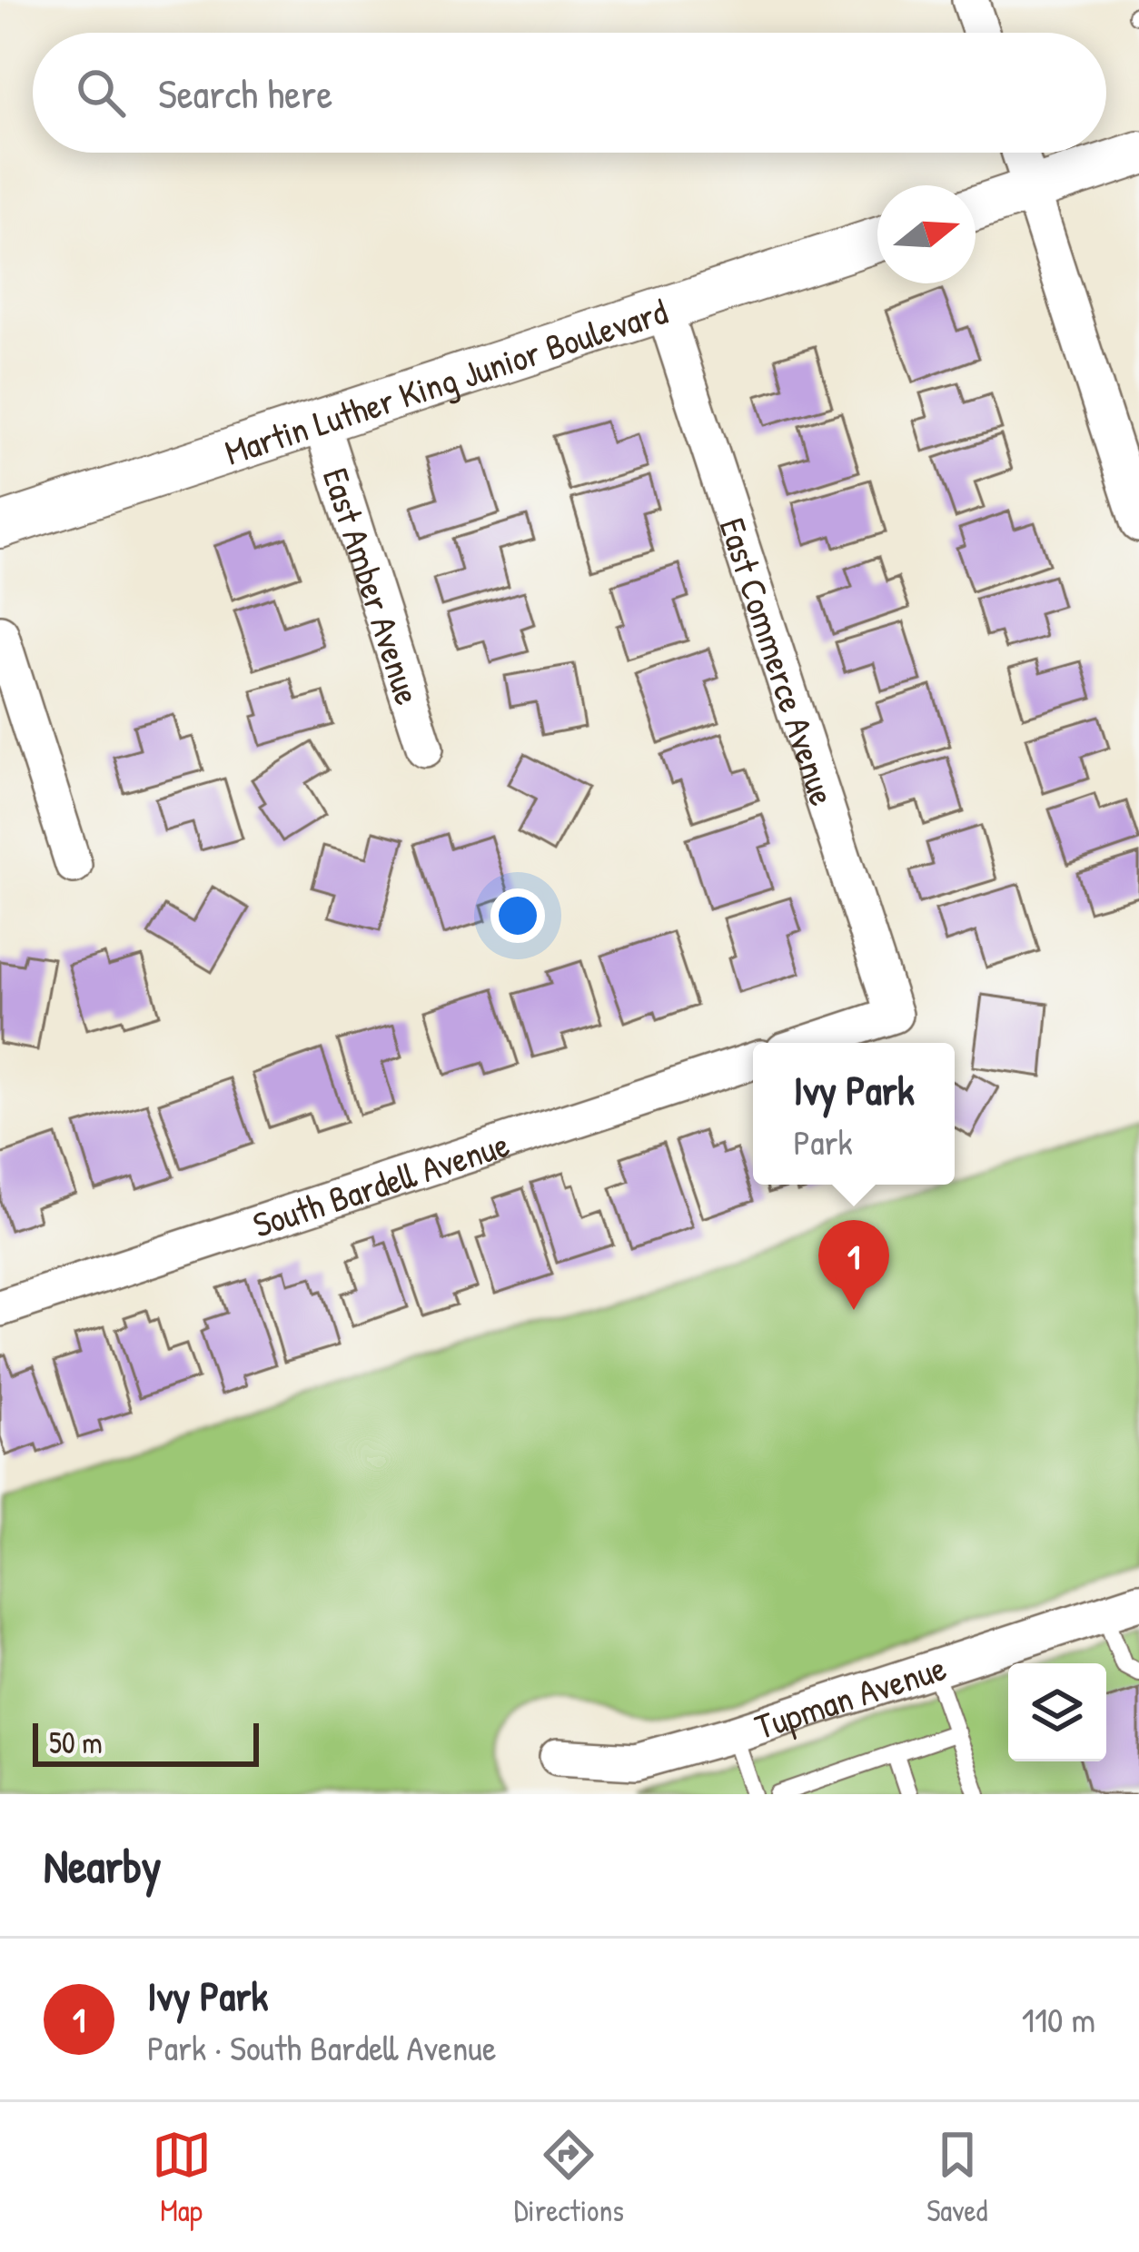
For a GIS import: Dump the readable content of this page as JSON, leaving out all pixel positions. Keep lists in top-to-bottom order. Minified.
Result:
{"streets":{"street":["Martin Luther King Junior Boulevard","East Amber Avenue","East Commerce Avenue","South Bardell Avenue","Tupman Avenue"]},"crossings":[["Martin Luther King Junior Boulevard","East Amber Avenue"],["Martin Luther King Junior Boulevard","East Commerce Avenue"]],"scale_bar":"50 m","north":"right","page":{"search":"Search here","popup":["Ivy Park","Park"],"pins":"1","scale":"50 m","heading":"Nearby","list":[{"mark":"1","name":"Ivy Park","note":"Park · South Bardell Avenue","value":"110 m"}],"nav":["Map","Directions","Saved"]}}
